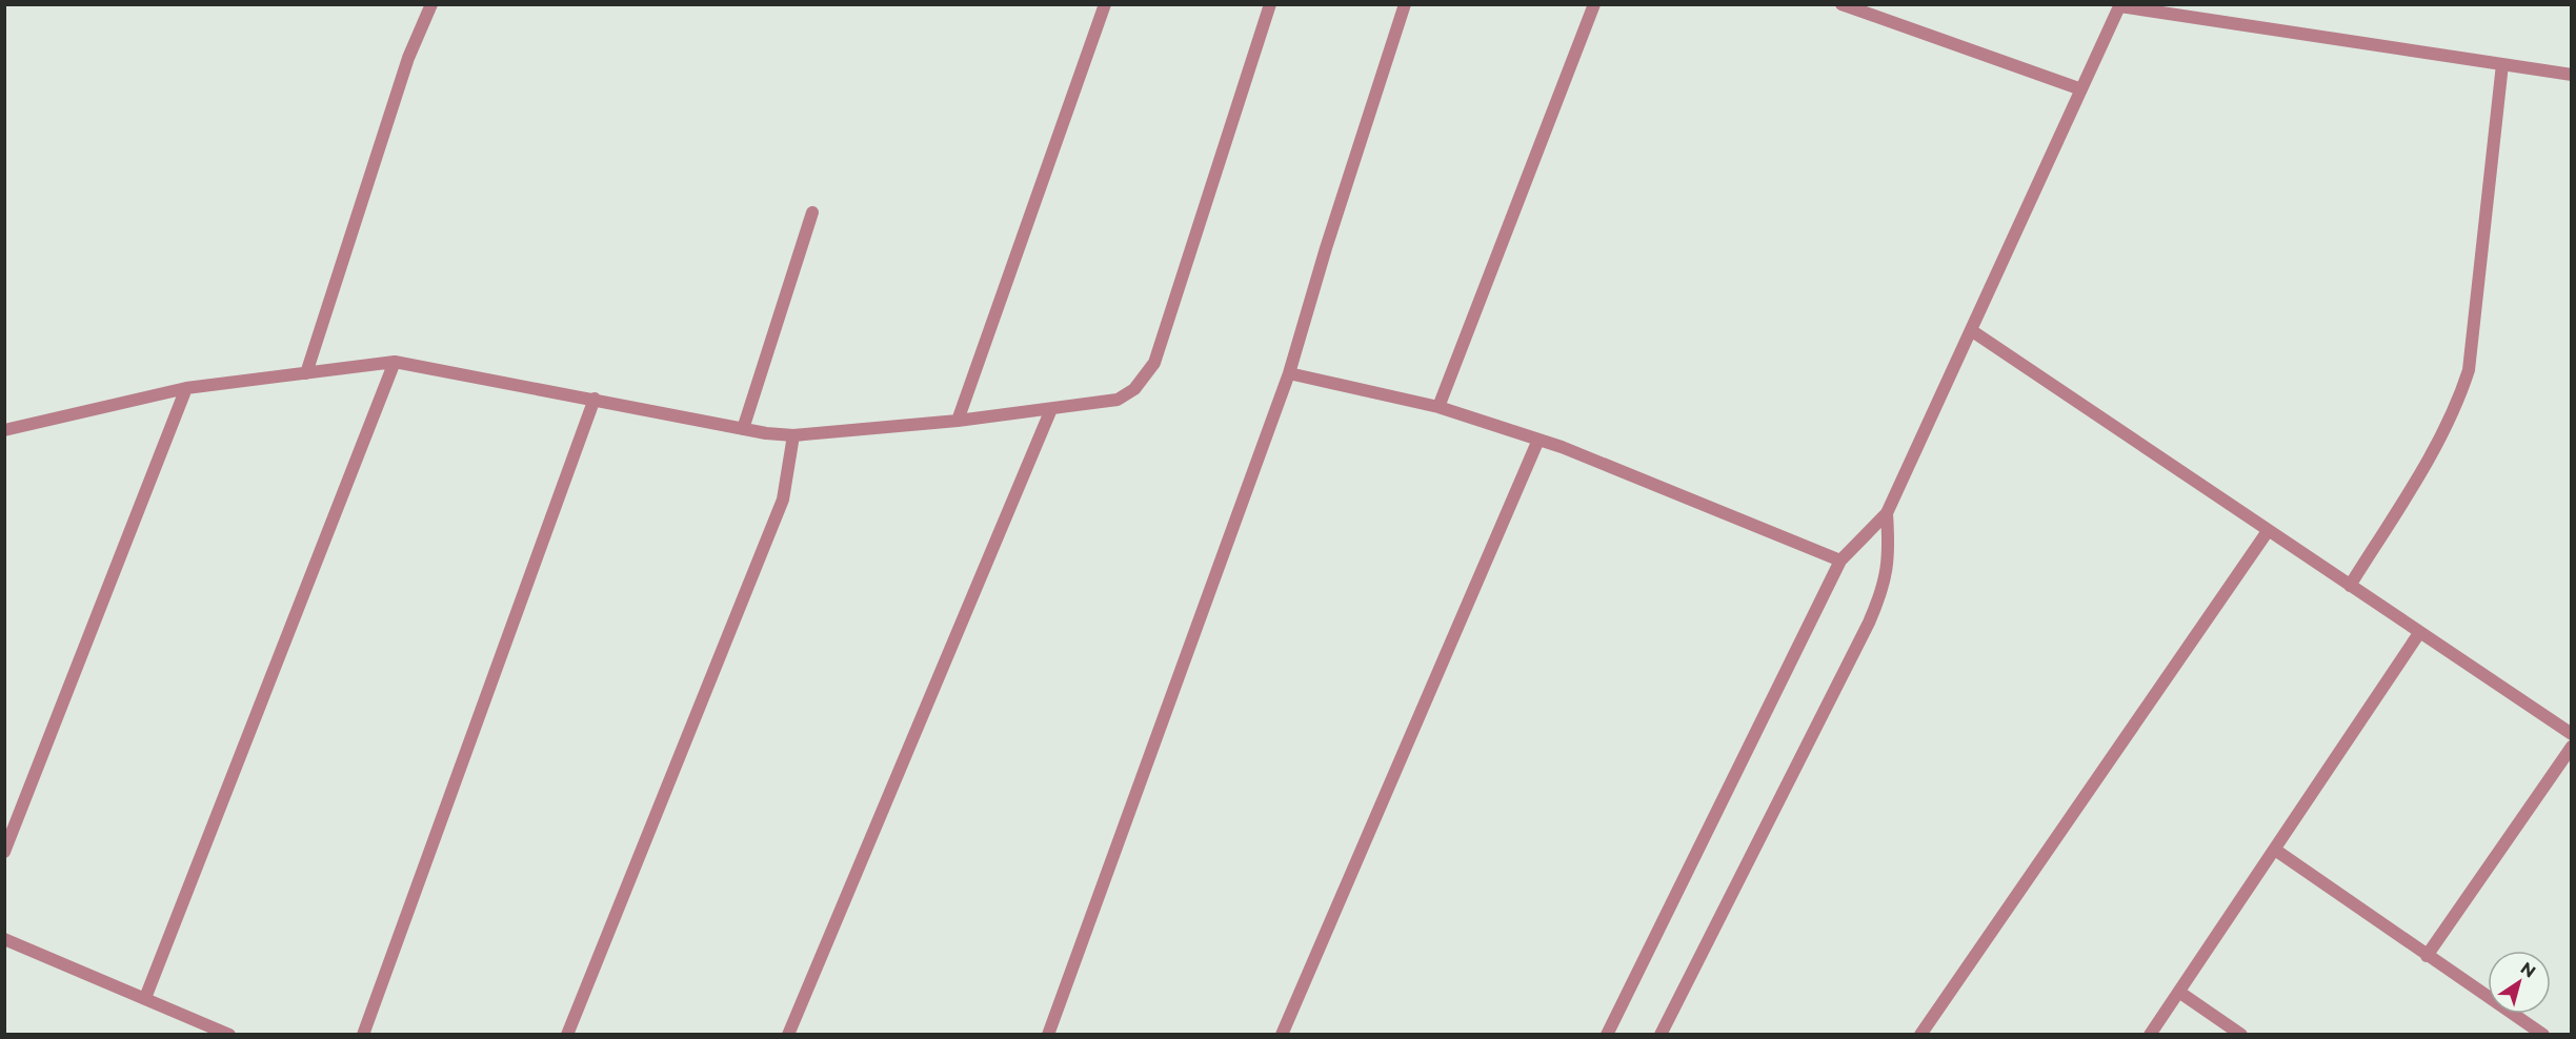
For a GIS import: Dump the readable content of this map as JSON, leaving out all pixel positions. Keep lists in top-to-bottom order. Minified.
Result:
{"north":"top right"}
